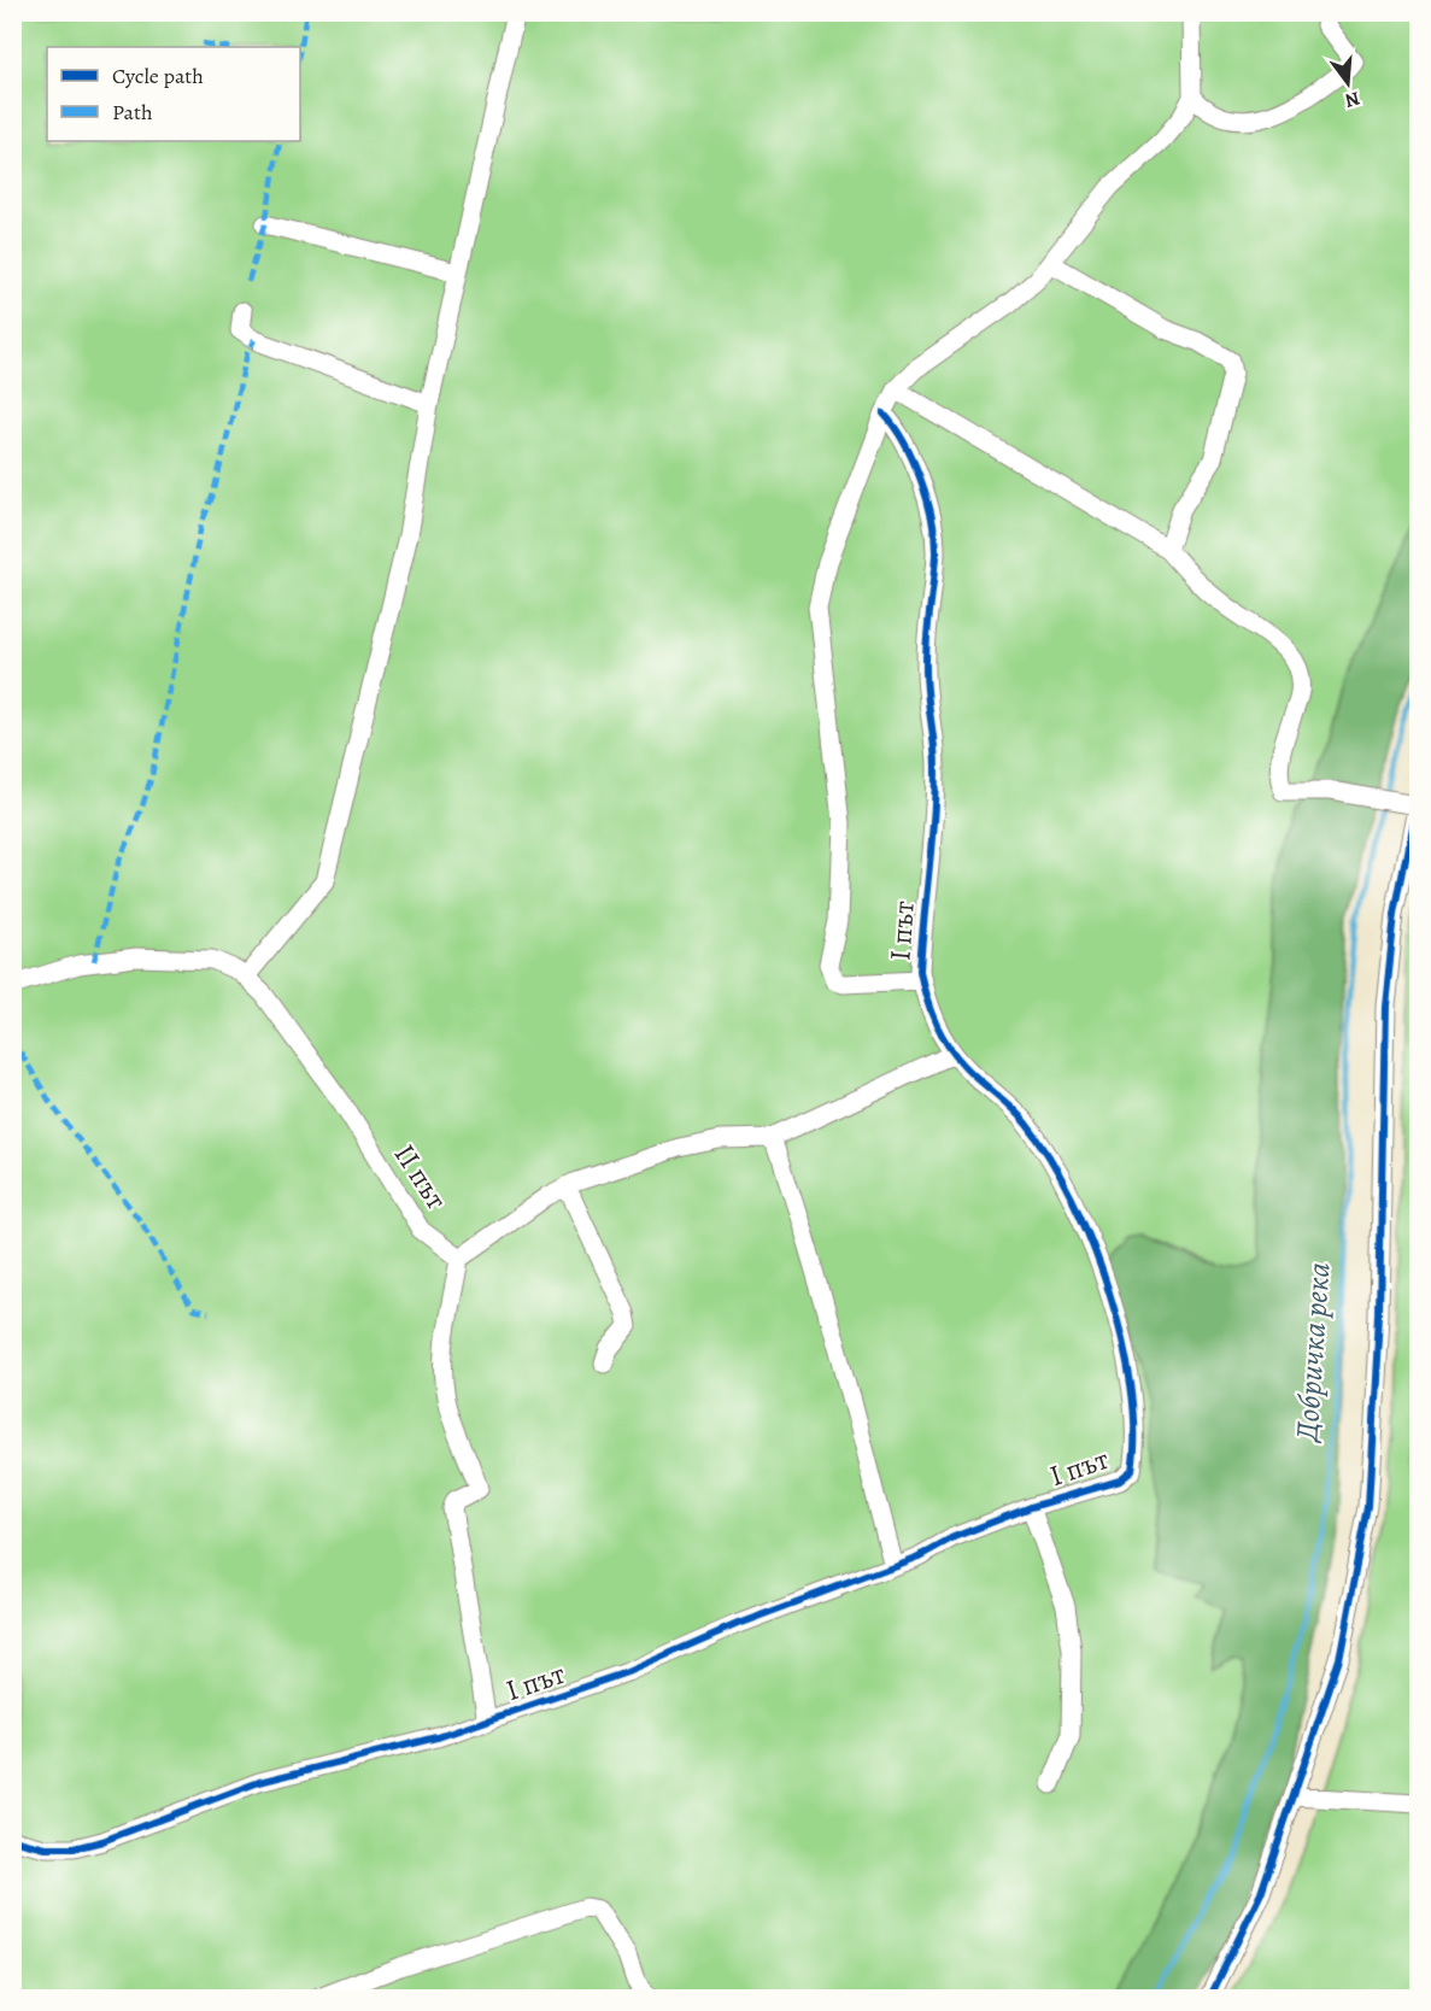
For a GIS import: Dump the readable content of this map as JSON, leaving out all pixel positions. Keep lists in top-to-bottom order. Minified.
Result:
{"streets":{"street":["І път","ІІ път"]},"water":["Добричка река"],"legend":["Cycle path","Path"],"north":"bottom"}
